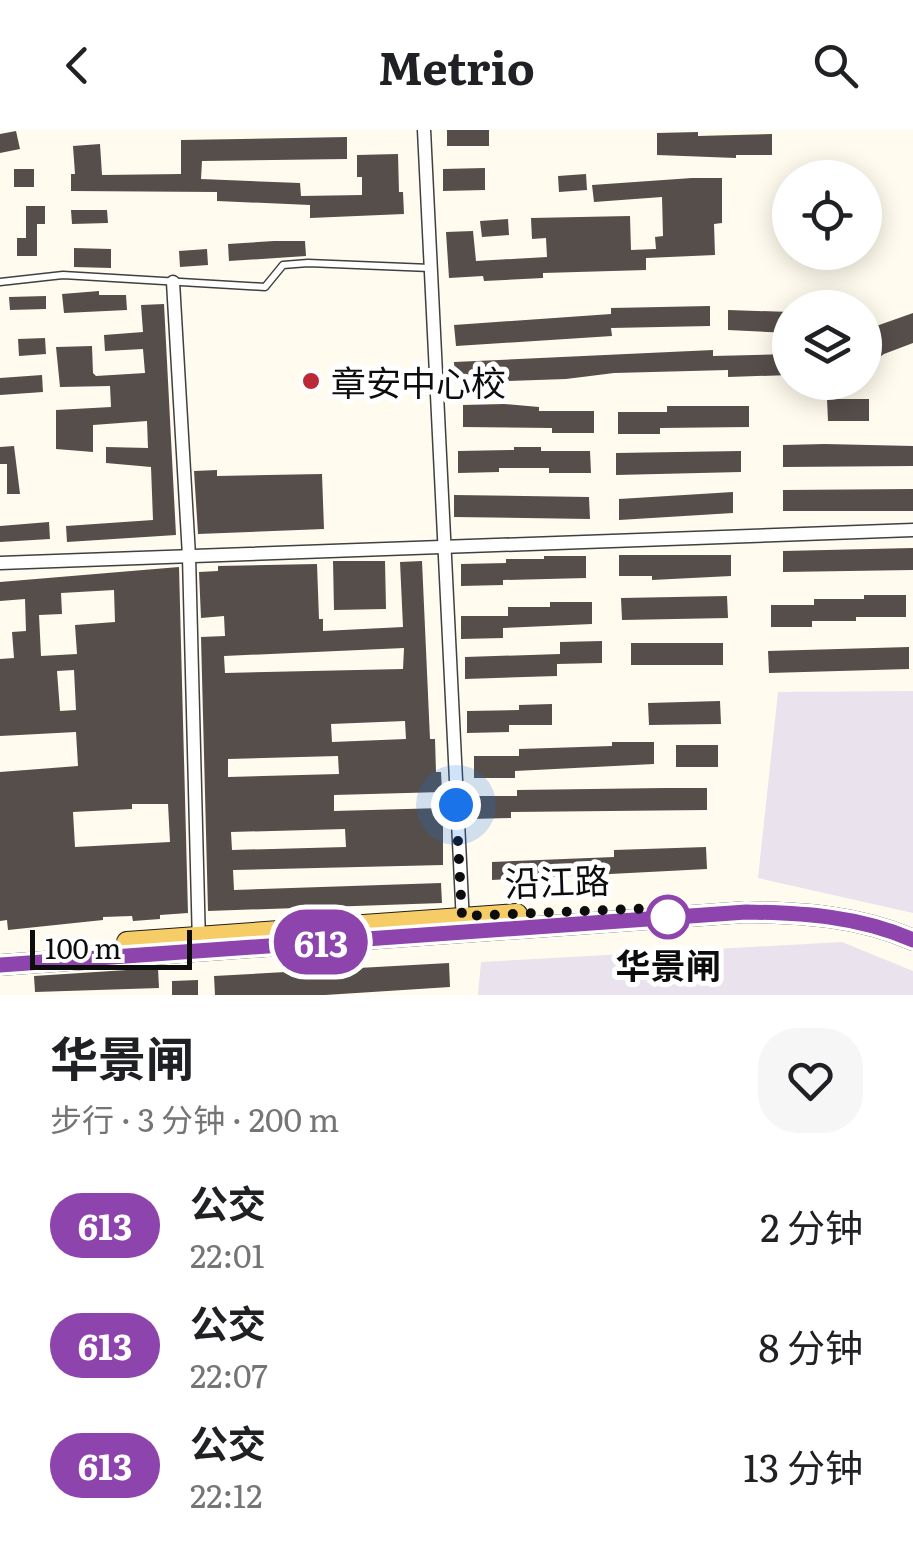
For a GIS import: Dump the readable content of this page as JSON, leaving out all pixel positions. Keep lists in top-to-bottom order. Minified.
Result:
{"streets":{"main road":["沿江路"]},"places":["章安中心校","华景闸"],"lines":["bus line 613"],"scale_bar":"100 m","page":{"header":"Metrio","on_map":"613","scale":"100 m","heading":["华景闸","步行 · 3 分钟 · 200 m"],"list":[{"mark":"613","name":"公交","note":"22:01","value":"2 分钟"},{"mark":"613","name":"公交","note":"22:07","value":"8 分钟"},{"mark":"613","name":"公交","note":"22:12","value":"13 分钟"}]}}
